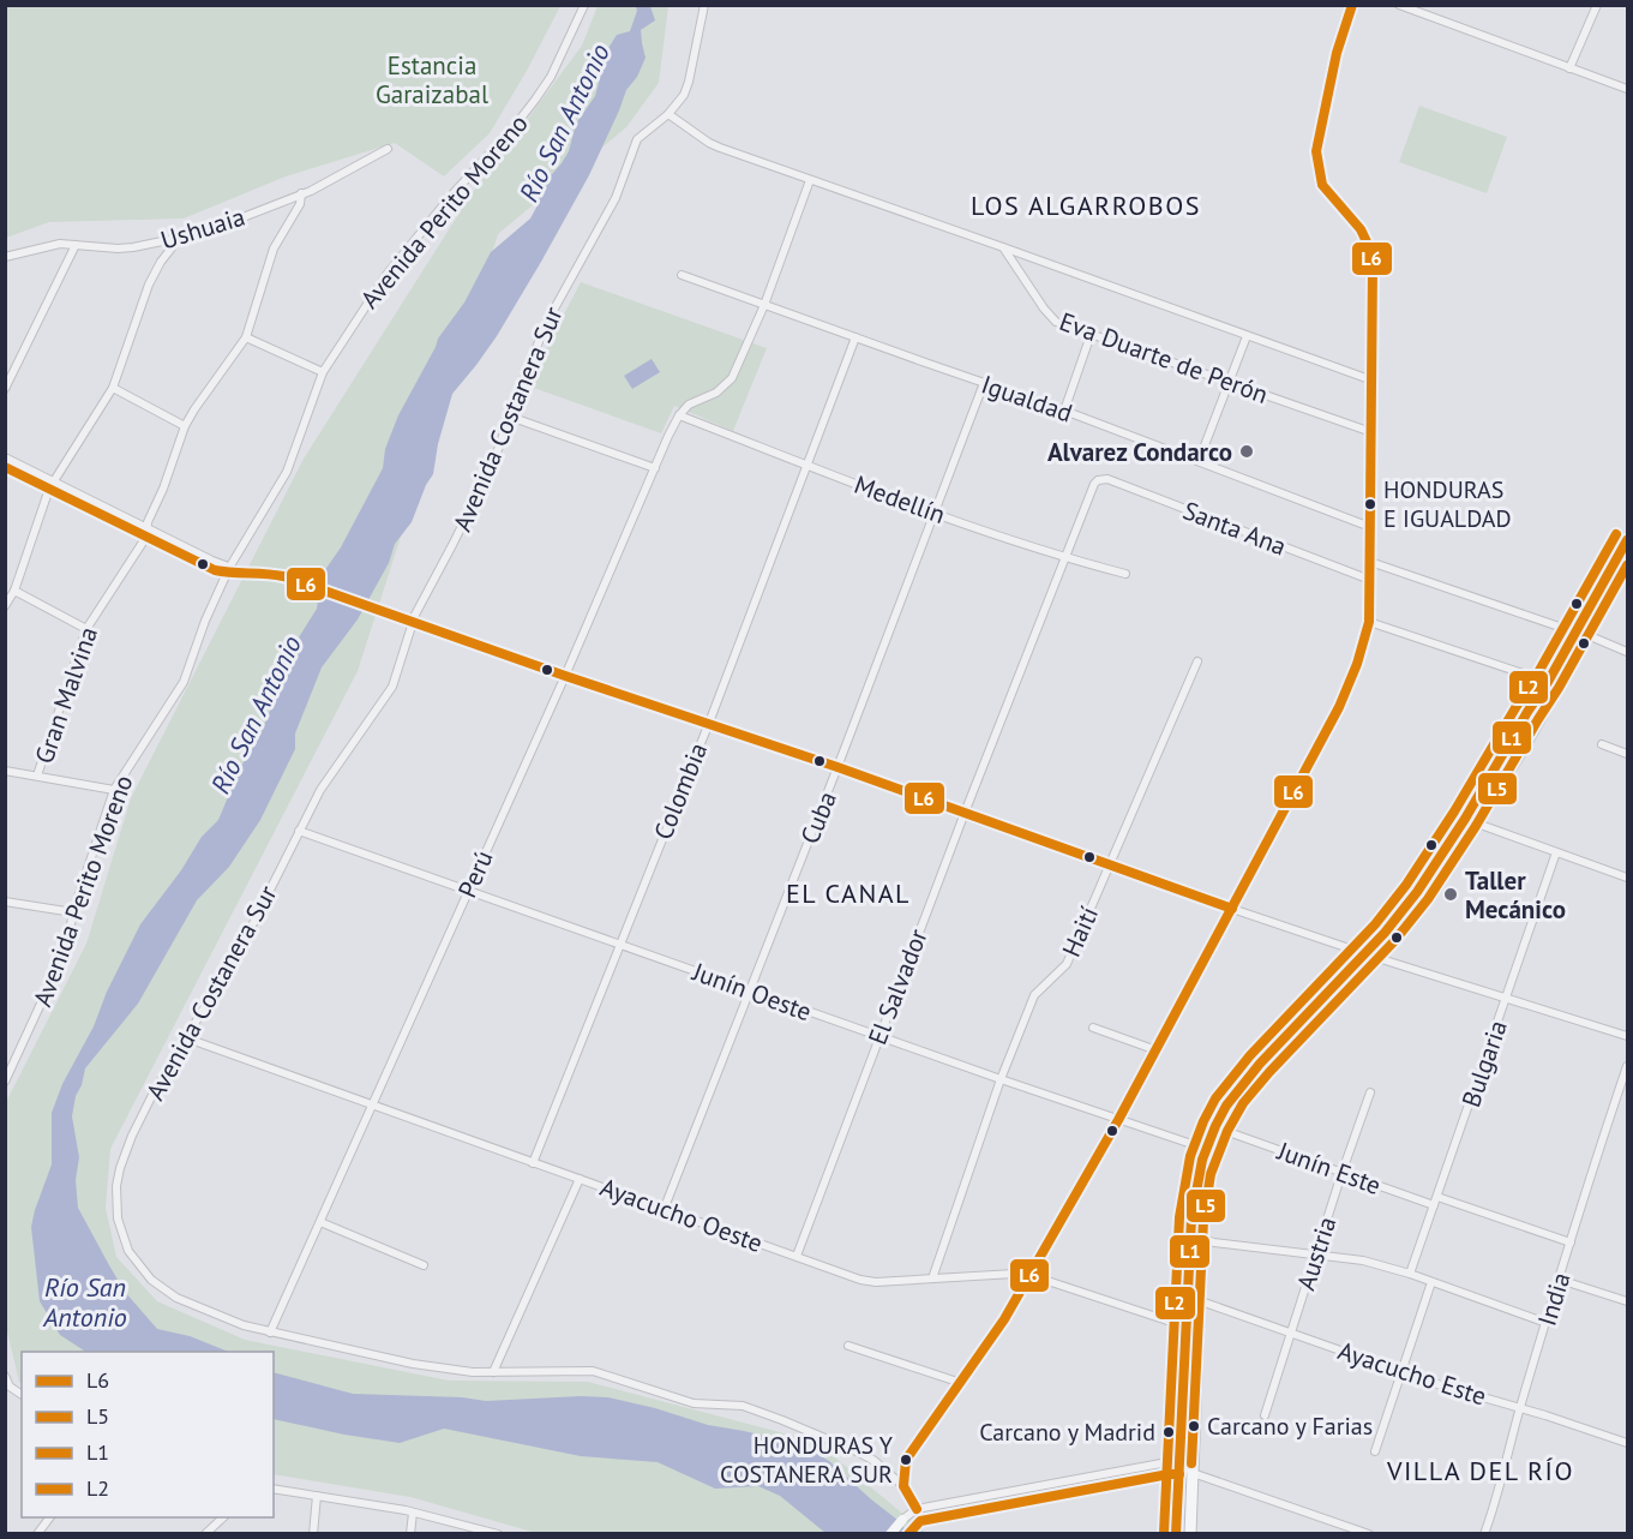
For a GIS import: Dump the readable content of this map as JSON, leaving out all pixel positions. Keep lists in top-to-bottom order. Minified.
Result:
{"streets":{"street":["Avenida Perito Moreno","Ushuaia","Eva Duarte de Perón","Igualdad","Avenida Costanera Sur","Medellín","Santa Ana","Gran Malvina","Colombia","Cuba","Perú","Haití","El Salvador","Junín Oeste","Bulgaria","Junín Este","Ayacucho Oeste","Austria","India","Ayacucho Este"]},"crossings":[["Ushuaia","Gran Malvina"],["Igualdad","Colombia"],["Igualdad","Cuba"],["Avenida Costanera Sur","Perú"],["Avenida Costanera Sur","Junín Oeste"],["Avenida Costanera Sur","Ayacucho Oeste"],["Medellín","Colombia"],["Medellín","Cuba"],["Medellín","Perú"],["Medellín","El Salvador"],["Santa Ana","El Salvador"],["Colombia","Junín Oeste"],["Colombia","Ayacucho Oeste"],["Cuba","Junín Oeste"],["Cuba","Ayacucho Oeste"],["Perú","Junín Oeste"],["Perú","Ayacucho Oeste"],["Haití","Junín Oeste"],["Haití","Ayacucho Oeste"],["El Salvador","Junín Oeste"],["El Salvador","Ayacucho Oeste"],["Bulgaria","Junín Este"],["Junín Este","Austria"],["Austria","Ayacucho Este"],["India","Ayacucho Este"]],"districts":["LOS ALGARROBOS","EL CANAL","VILLA DEL RÍO"],"water":["Río San Antonio"],"parks":["Estancia Garaizabal"],"places":["Alvarez Condarco","HONDURAS E IGUALDAD","Taller Mecánico","Carcano y Farias","Carcano y Madrid","HONDURAS Y COSTANERA SUR"],"lines":["transit line L6","transit line L2","transit line L1","transit line L5"],"legend":["L6","L5","L1","L2"]}
